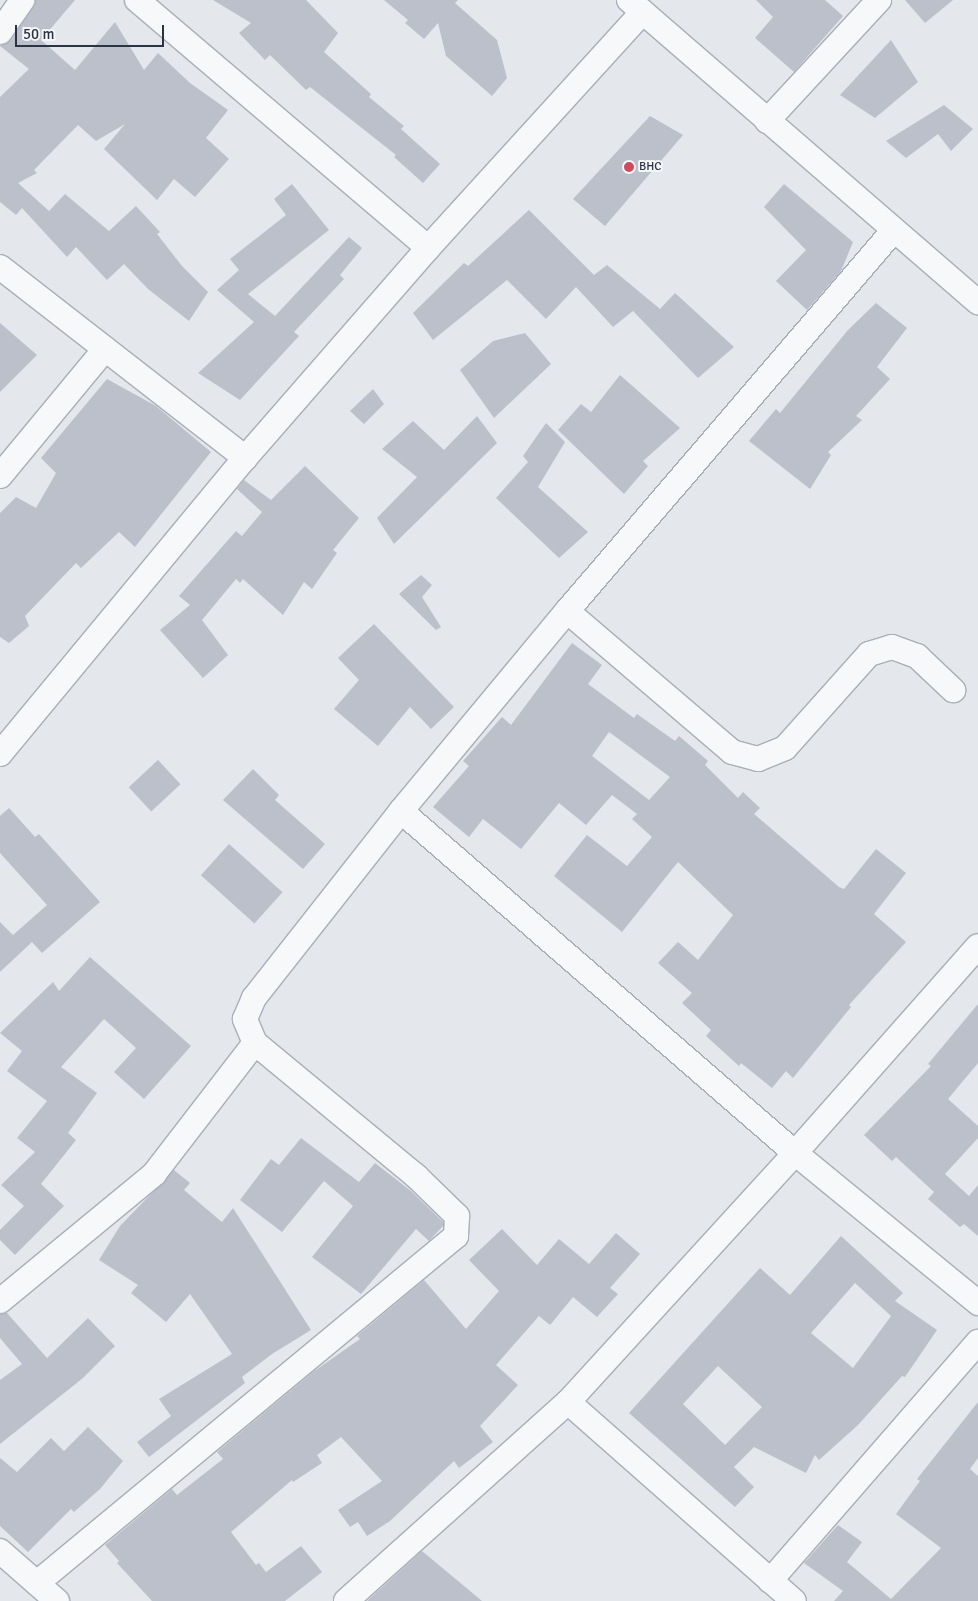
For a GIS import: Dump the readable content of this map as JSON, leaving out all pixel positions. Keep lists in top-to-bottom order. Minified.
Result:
{"places":["BHC"],"scale_bar":"50 m"}
